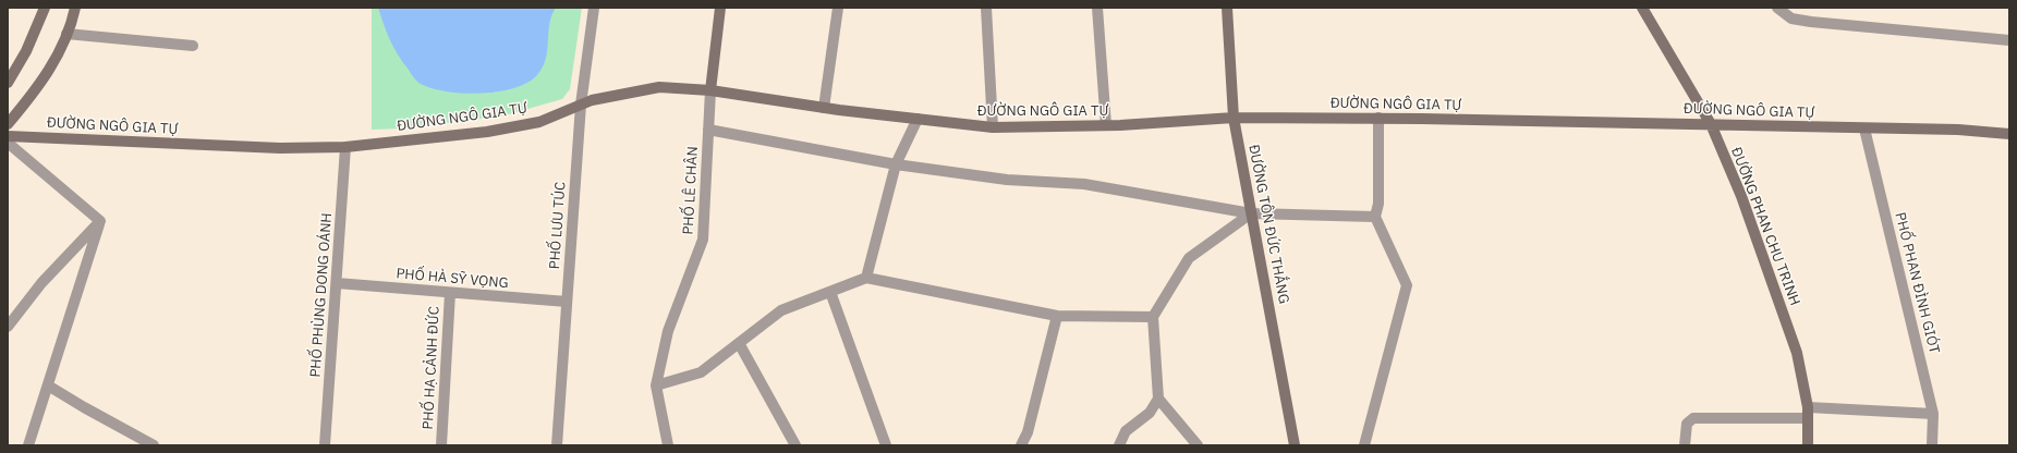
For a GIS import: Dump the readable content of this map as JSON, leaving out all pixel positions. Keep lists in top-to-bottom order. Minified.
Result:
{"streets":{"street":["ĐƯỜNG NGÔ GIA TỰ","PHỐ LÊ CHÂN","ĐƯỜNG TÔN ĐỨC THẮNG","PHỐ LƯU TÚC","ĐƯỜNG PHAN CHU TRINH","PHỐ HÀ SỸ VỌNG","PHỐ PHAN ĐÌNH GIÓT","PHỐ PHÙNG DONG OÁNH","PHỐ HẠ CẢNH ĐỨC"]},"crossings":[["ĐƯỜNG NGÔ GIA TỰ","PHỐ LÊ CHÂN"],["ĐƯỜNG NGÔ GIA TỰ","ĐƯỜNG TÔN ĐỨC THẮNG"],["ĐƯỜNG NGÔ GIA TỰ","PHỐ LƯU TÚC"],["ĐƯỜNG NGÔ GIA TỰ","ĐƯỜNG PHAN CHU TRINH"],["ĐƯỜNG NGÔ GIA TỰ","PHỐ PHAN ĐÌNH GIÓT"],["ĐƯỜNG NGÔ GIA TỰ","PHỐ PHÙNG DONG OÁNH"],["PHỐ LƯU TÚC","PHỐ HÀ SỸ VỌNG"],["PHỐ HÀ SỸ VỌNG","PHỐ PHÙNG DONG OÁNH"],["PHỐ HÀ SỸ VỌNG","PHỐ HẠ CẢNH ĐỨC"]]}
